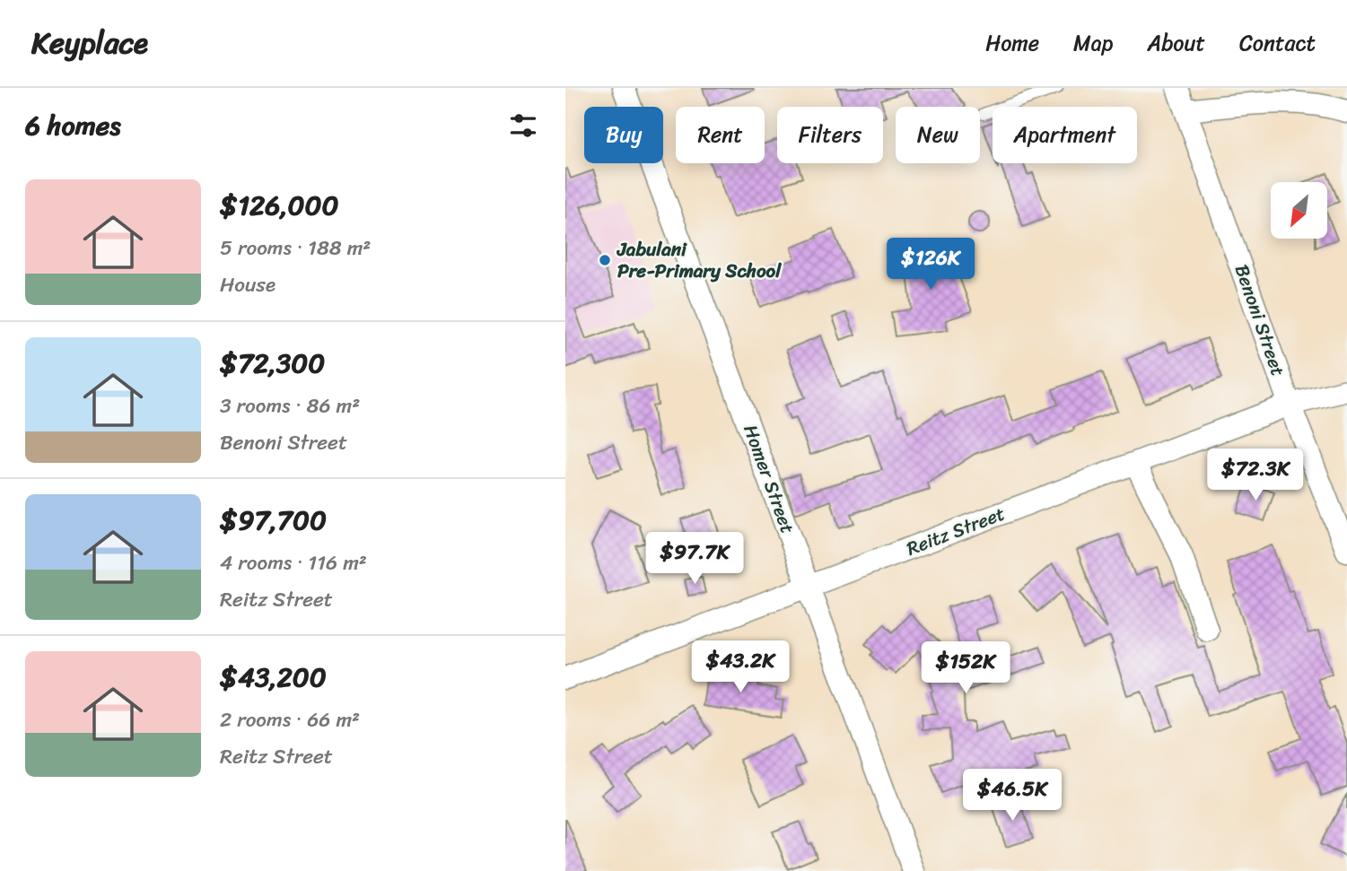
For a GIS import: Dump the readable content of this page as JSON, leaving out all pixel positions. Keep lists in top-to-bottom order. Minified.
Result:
{"streets":{"street":["Benoni Street","Homer Street","Reitz Street"]},"crossings":[["Benoni Street","Reitz Street"],["Homer Street","Reitz Street"]],"places":["Jabulani Pre-Primary School"],"north":"bottom left","page":{"header":"Keyplace","nav":["Home","Map","About","Contact"],"heading":"6 homes","chip":["Buy","Rent","Filters","New","Apartment"],"list":[{"name":"$126,000","note":"5 rooms · 188 m² · House"},{"name":"$72,300","note":"3 rooms · 86 m² · Benoni Street"},{"name":"$97,700","note":"4 rooms · 116 m² · Reitz Street"},{"name":"$43,200","note":"2 rooms · 66 m² · Reitz Street"}],"price":["$126K","$72.3K","$97.7K","$43.2K","$152K","$46.5K"]}}
